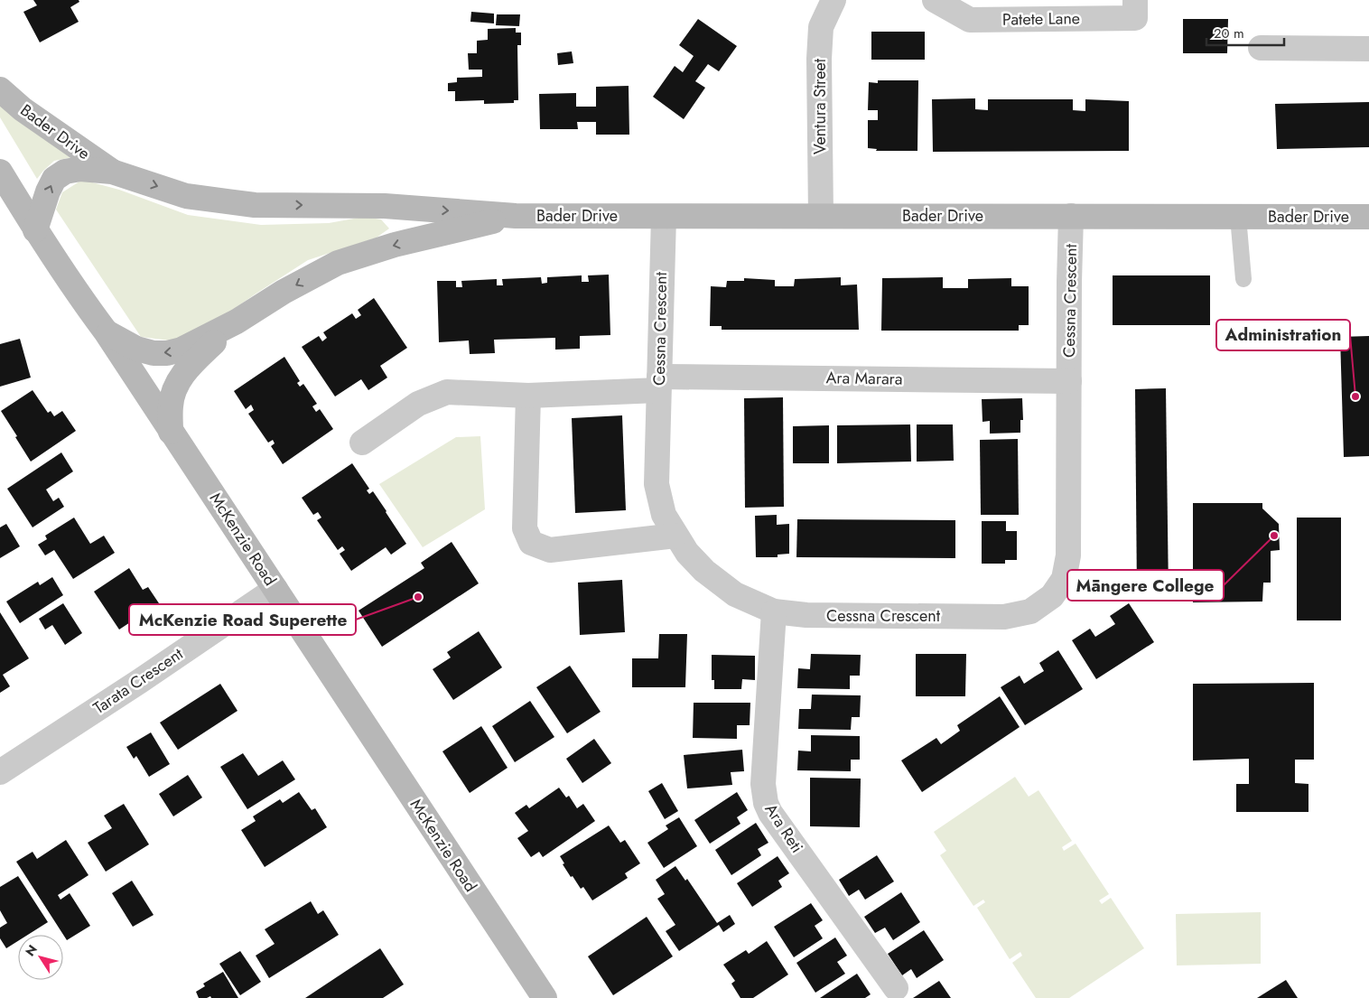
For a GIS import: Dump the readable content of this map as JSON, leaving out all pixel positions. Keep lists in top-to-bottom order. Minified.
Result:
{"streets":{"main road":["Bader Drive","McKenzie Road"],"street":["Patete Lane","Ventura Street","Cessna Crescent","Ara Marara","Tarata Crescent","Ara Reti"]},"crossings":[["Ventura Street","Bader Drive"],["Bader Drive","Cessna Crescent"],["Bader Drive","McKenzie Road"],["Cessna Crescent","Ara Marara"],["Cessna Crescent","Ara Reti"],["McKenzie Road","Tarata Crescent"]],"places":["Administration","Māngere College","McKenzie Road Superette"],"scale_bar":"20 m","north":"top left"}
